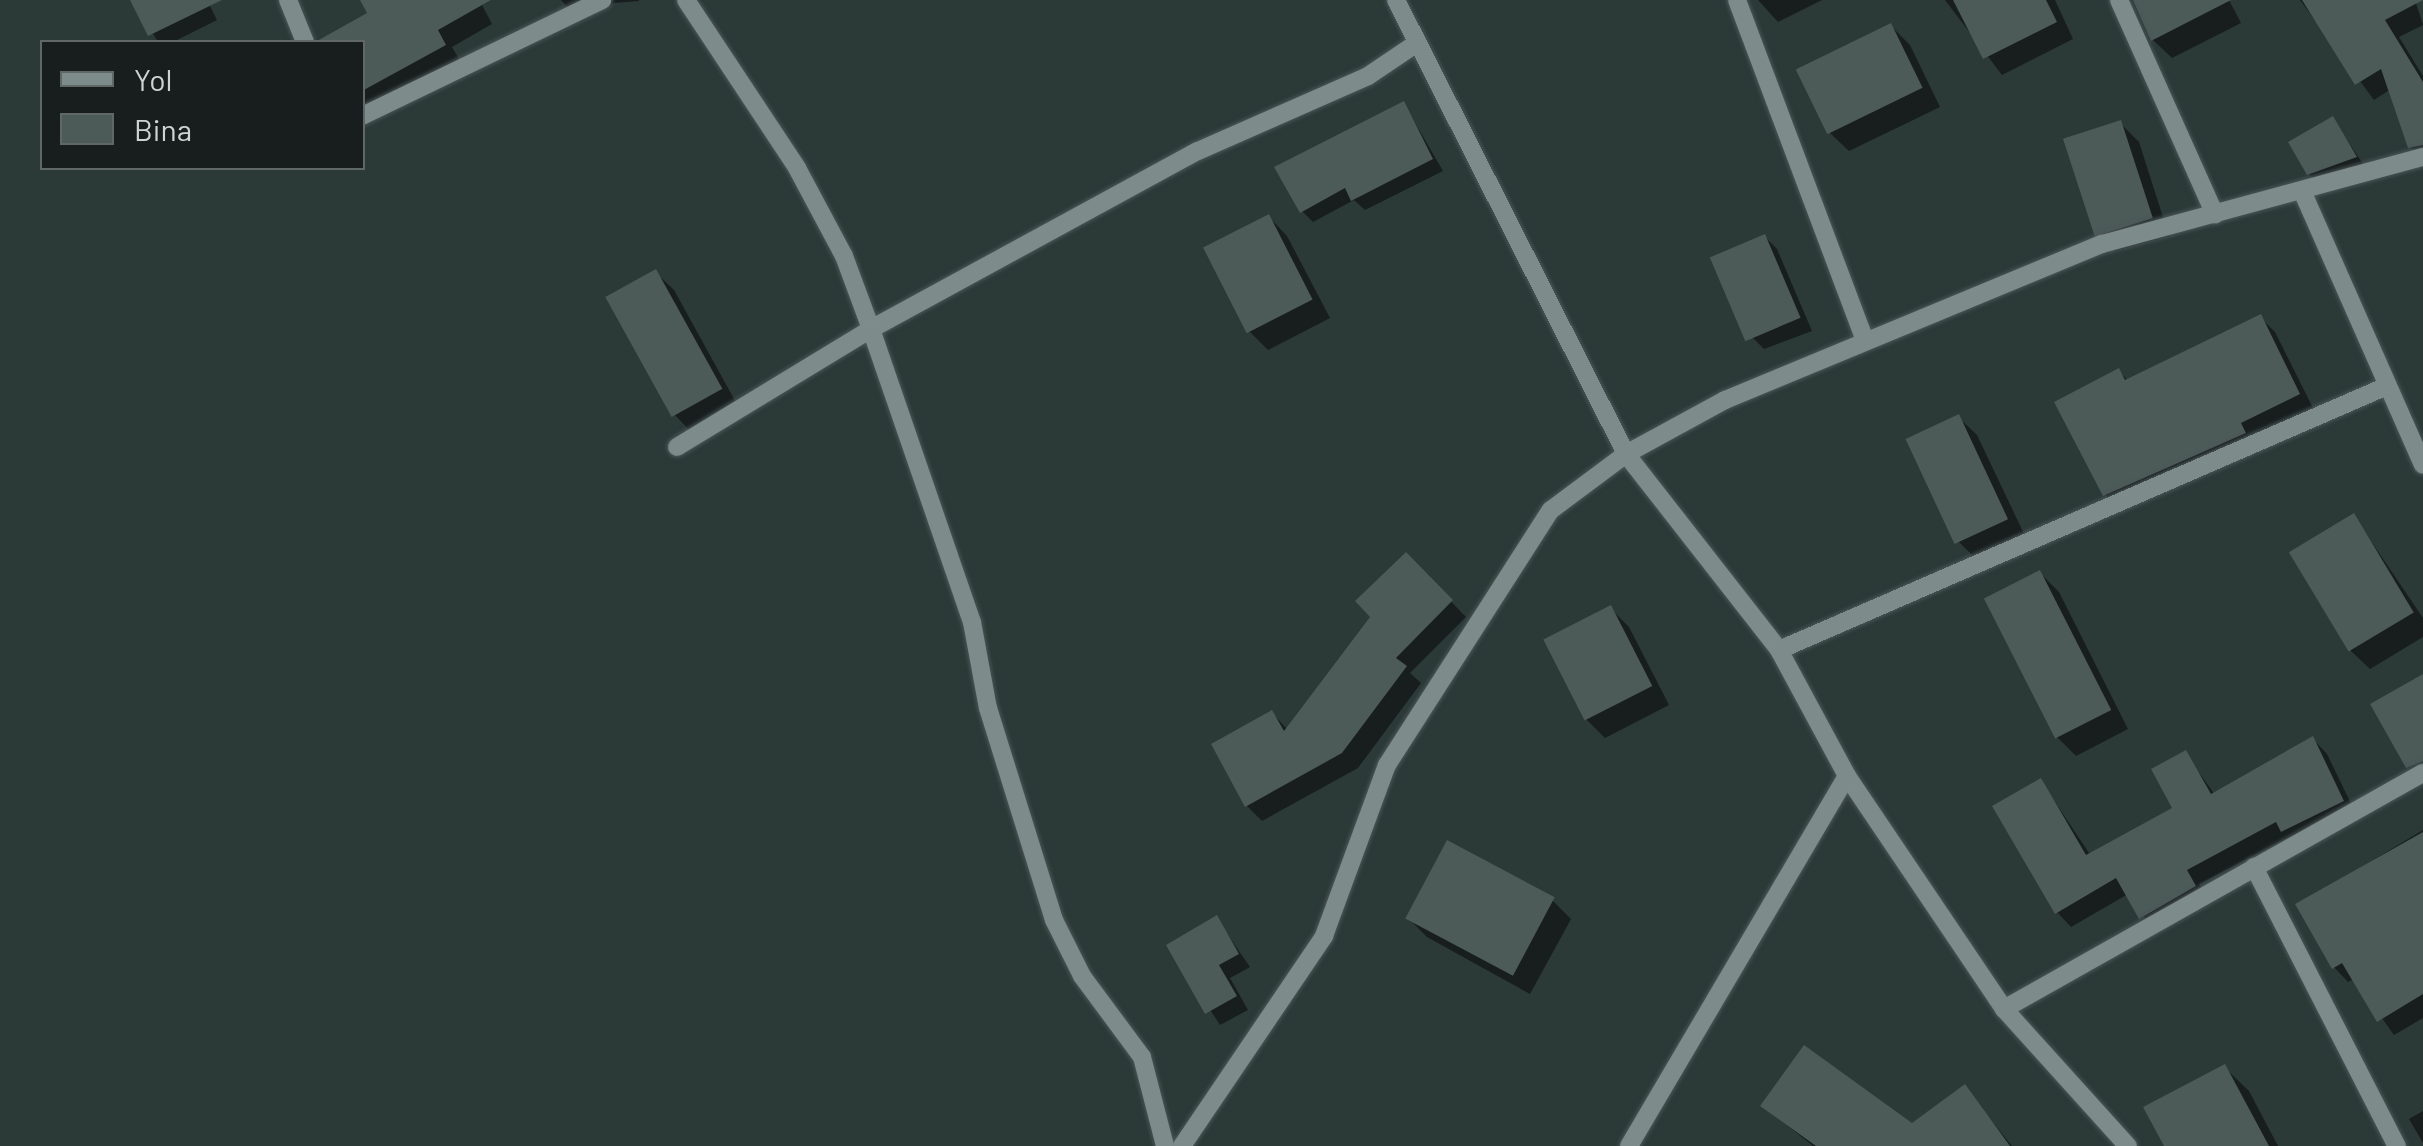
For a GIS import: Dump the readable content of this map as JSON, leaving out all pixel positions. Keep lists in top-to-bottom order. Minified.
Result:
{"legend":["Yol","Bina"]}
